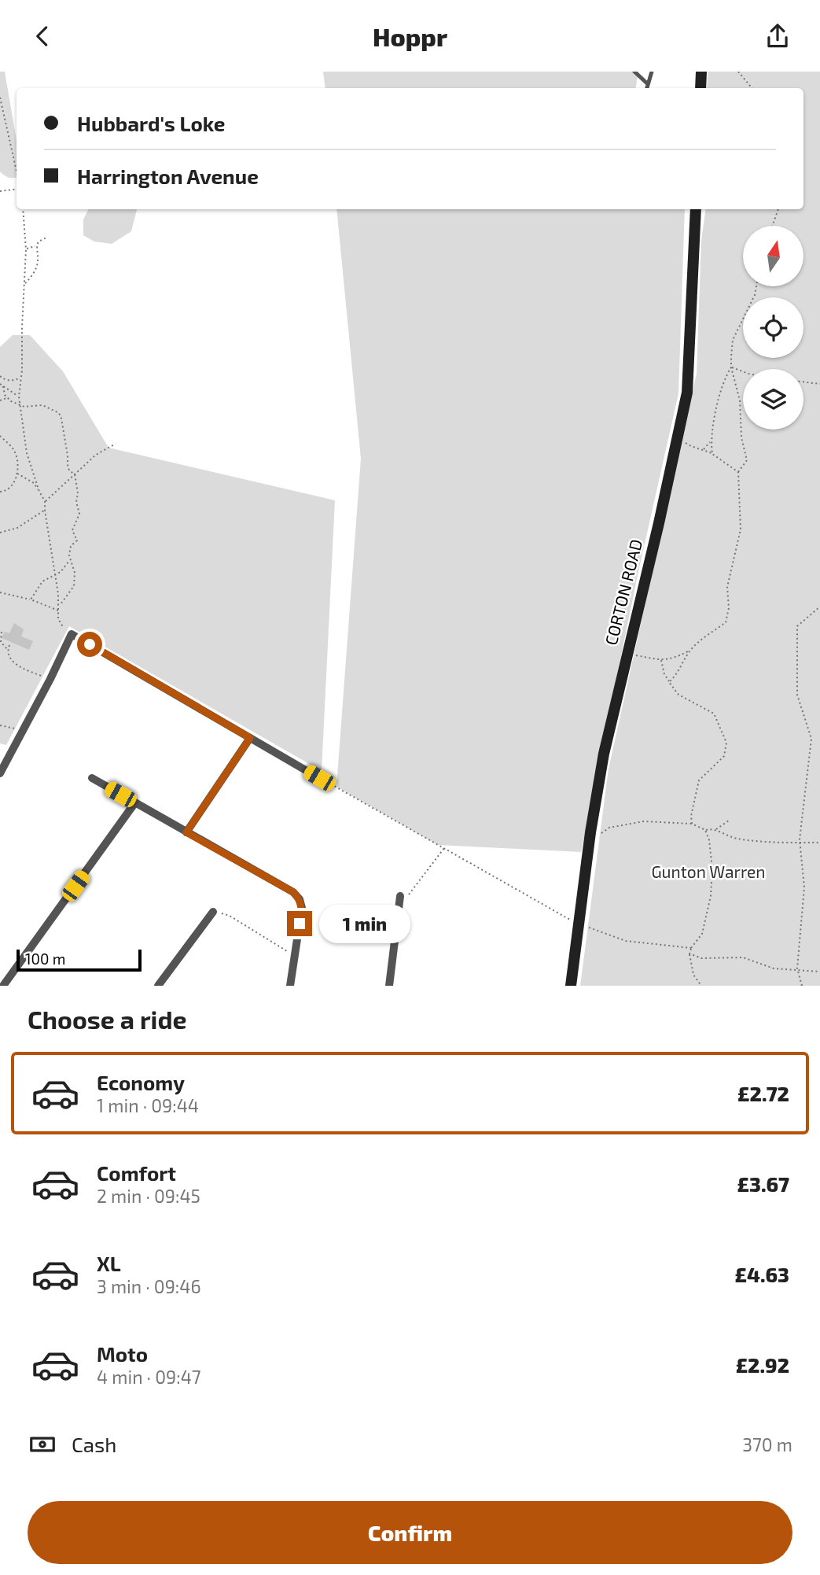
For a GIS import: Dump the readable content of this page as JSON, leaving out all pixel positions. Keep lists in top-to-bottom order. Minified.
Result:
{"streets":{"main road":["CORTON ROAD"]},"parks":["Gunton Warren"],"scale_bar":"100 m","north":"top","page":{"header":"Hoppr","banner":["Hubbard's Loke","Harrington Avenue"],"bubble":"1 min","scale":"100 m","heading":"Choose a ride","list":[{"name":"Economy","note":"1 min · 09:44","value":"£2.72"},{"name":"Comfort","note":"2 min · 09:45","value":"£3.67"},{"name":"XL","note":"3 min · 09:46","value":"£4.63"},{"name":"Moto","note":"4 min · 09:47","value":"£2.92"}],"pay":["Cash","370 m"],"buttons":"Confirm"}}
